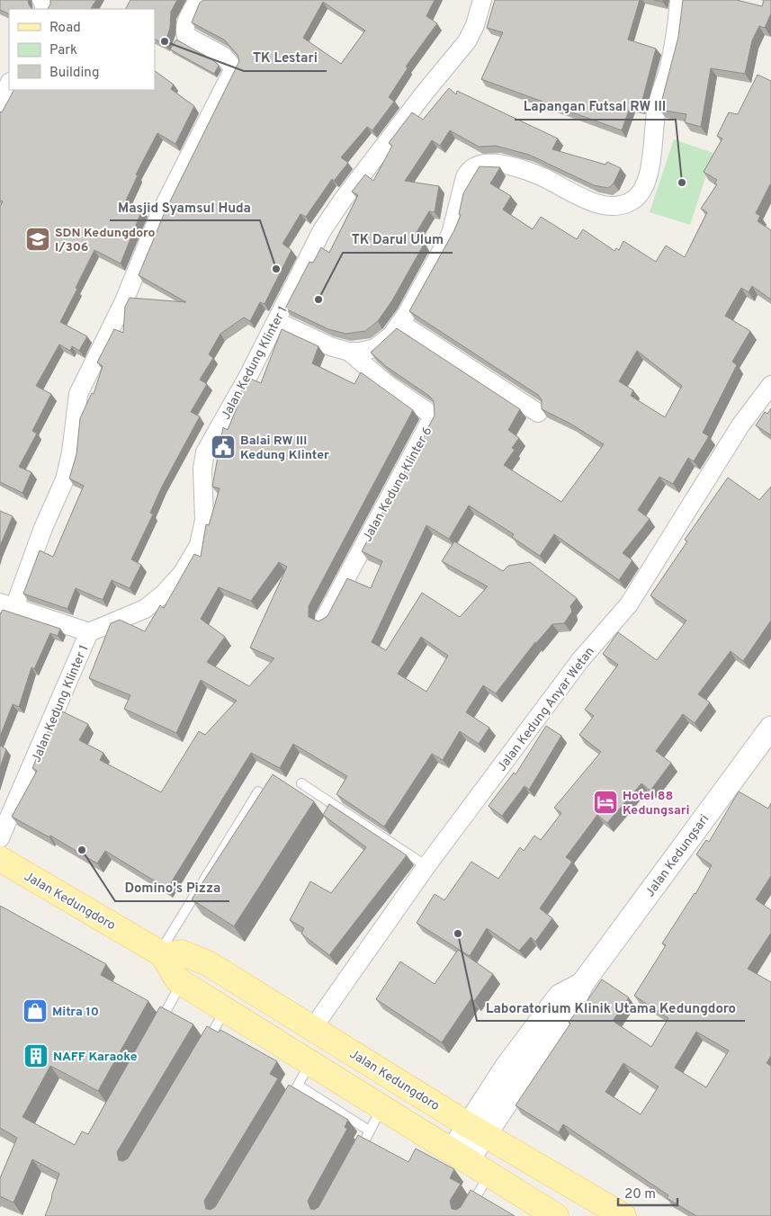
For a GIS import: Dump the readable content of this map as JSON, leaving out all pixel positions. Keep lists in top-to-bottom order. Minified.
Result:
{"streets":{"main road":["Jalan Kedungdoro"],"street":["Jalan Kedung Klinter 1","Jalan Kedung Klinter 6","Jalan Kedung Anyar Wetan","Jalan Kedungsari"]},"crossings":[["Jalan Kedung Anyar Wetan","Jalan Kedungdoro"],["Jalan Kedungsari","Jalan Kedungdoro"]],"places":{"other":["TK Lestari","Lapangan Futsal RW III","Masjid Syamsul Huda","TK Darul Ulum","Domino's Pizza","Laboratorium Klinik Utama Kedungdoro"],"school or university":["SDN Kedungdoro I/306"],"public building":["Balai RW III Kedung Klinter"],"hotel":["Hotel 88 Kedungsari"],"shop":["Mitra 10"],"building":["NAFF Karaoke"]},"legend":["Road","Park","Building"],"scale_bar":"20 m"}
